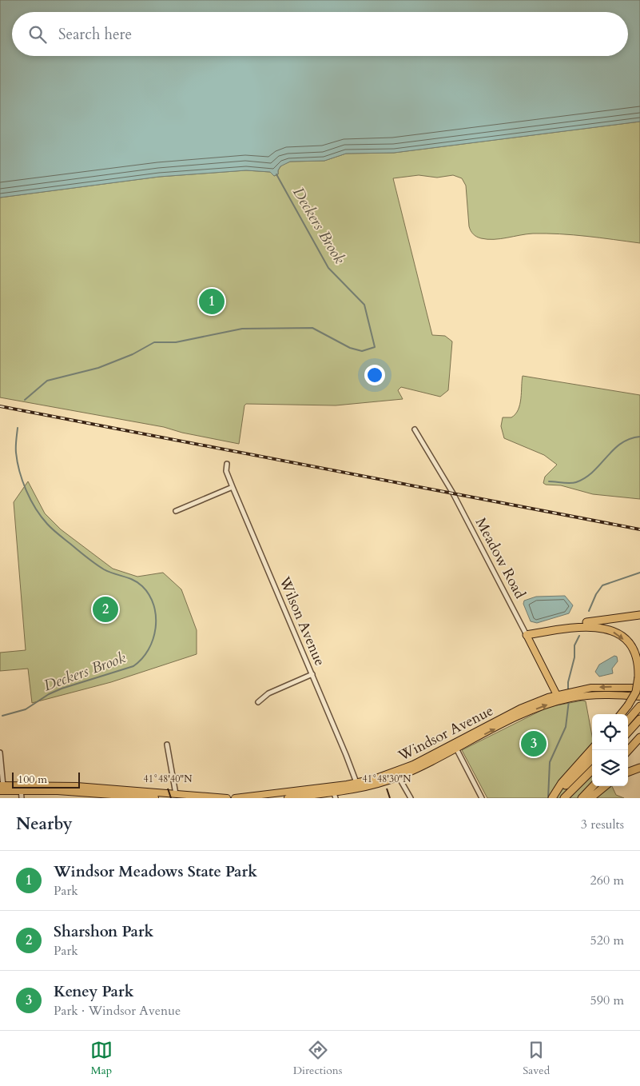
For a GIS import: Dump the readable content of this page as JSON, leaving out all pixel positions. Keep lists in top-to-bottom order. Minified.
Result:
{"streets":{"main road":["Meadow Road","Windsor Avenue"],"street":["Wilson Avenue"]},"crossings":[["Meadow Road","Windsor Avenue"],["Wilson Avenue","Windsor Avenue"]],"water":["Deckers Brook"],"scale_bar":"100 m","page":{"search":"Search here","pins":["1","2","3"],"scale":"100 m","heading":["Nearby","3 results"],"list":[{"mark":"1","name":"Windsor Meadows State Park","note":"Park","value":"260 m"},{"mark":"2","name":"Sharshon Park","note":"Park","value":"520 m"},{"mark":"3","name":"Keney Park","note":"Park · Windsor Avenue","value":"590 m"}],"nav":["Map","Directions","Saved"]},"coordinates":["41°48'40\"N","41°48'30\"N"]}
